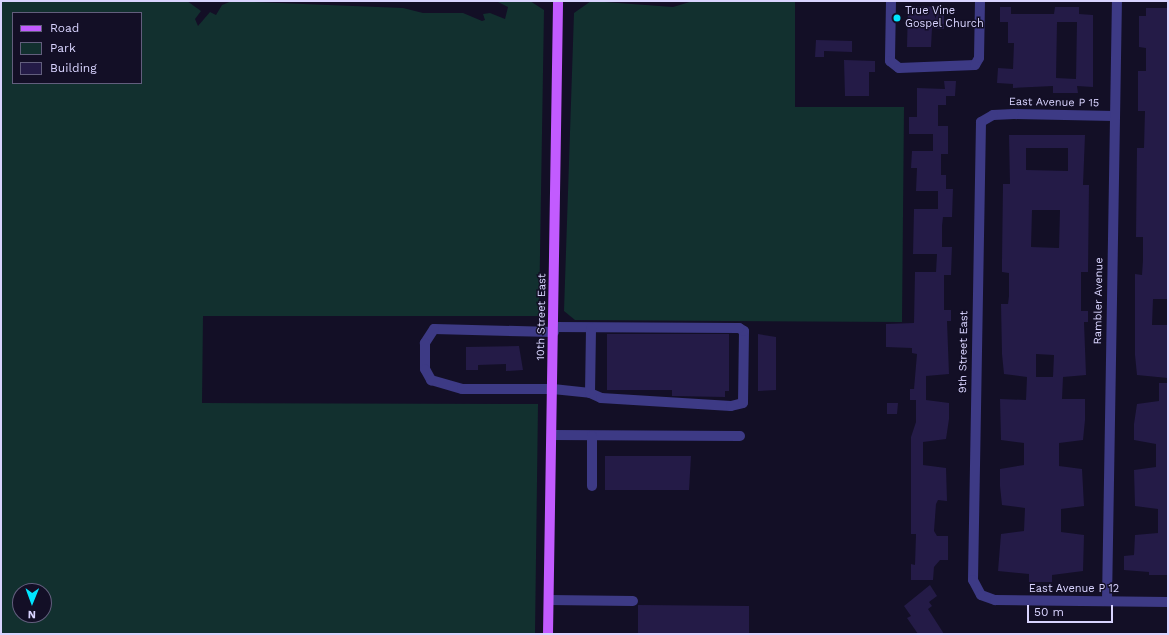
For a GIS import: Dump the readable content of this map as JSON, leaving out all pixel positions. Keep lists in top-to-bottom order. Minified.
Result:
{"streets":{"main road":["10th Street East"],"street":["East Avenue P 15","Rambler Avenue","9th Street East","East Avenue P 12"]},"crossings":[["East Avenue P 15","Rambler Avenue"],["East Avenue P 15","9th Street East"],["Rambler Avenue","East Avenue P 12"],["9th Street East","East Avenue P 12"]],"places":["True Vine Gospel Church"],"legend":["Road","Park","Building"],"scale_bar":"50 m","north":"bottom"}
